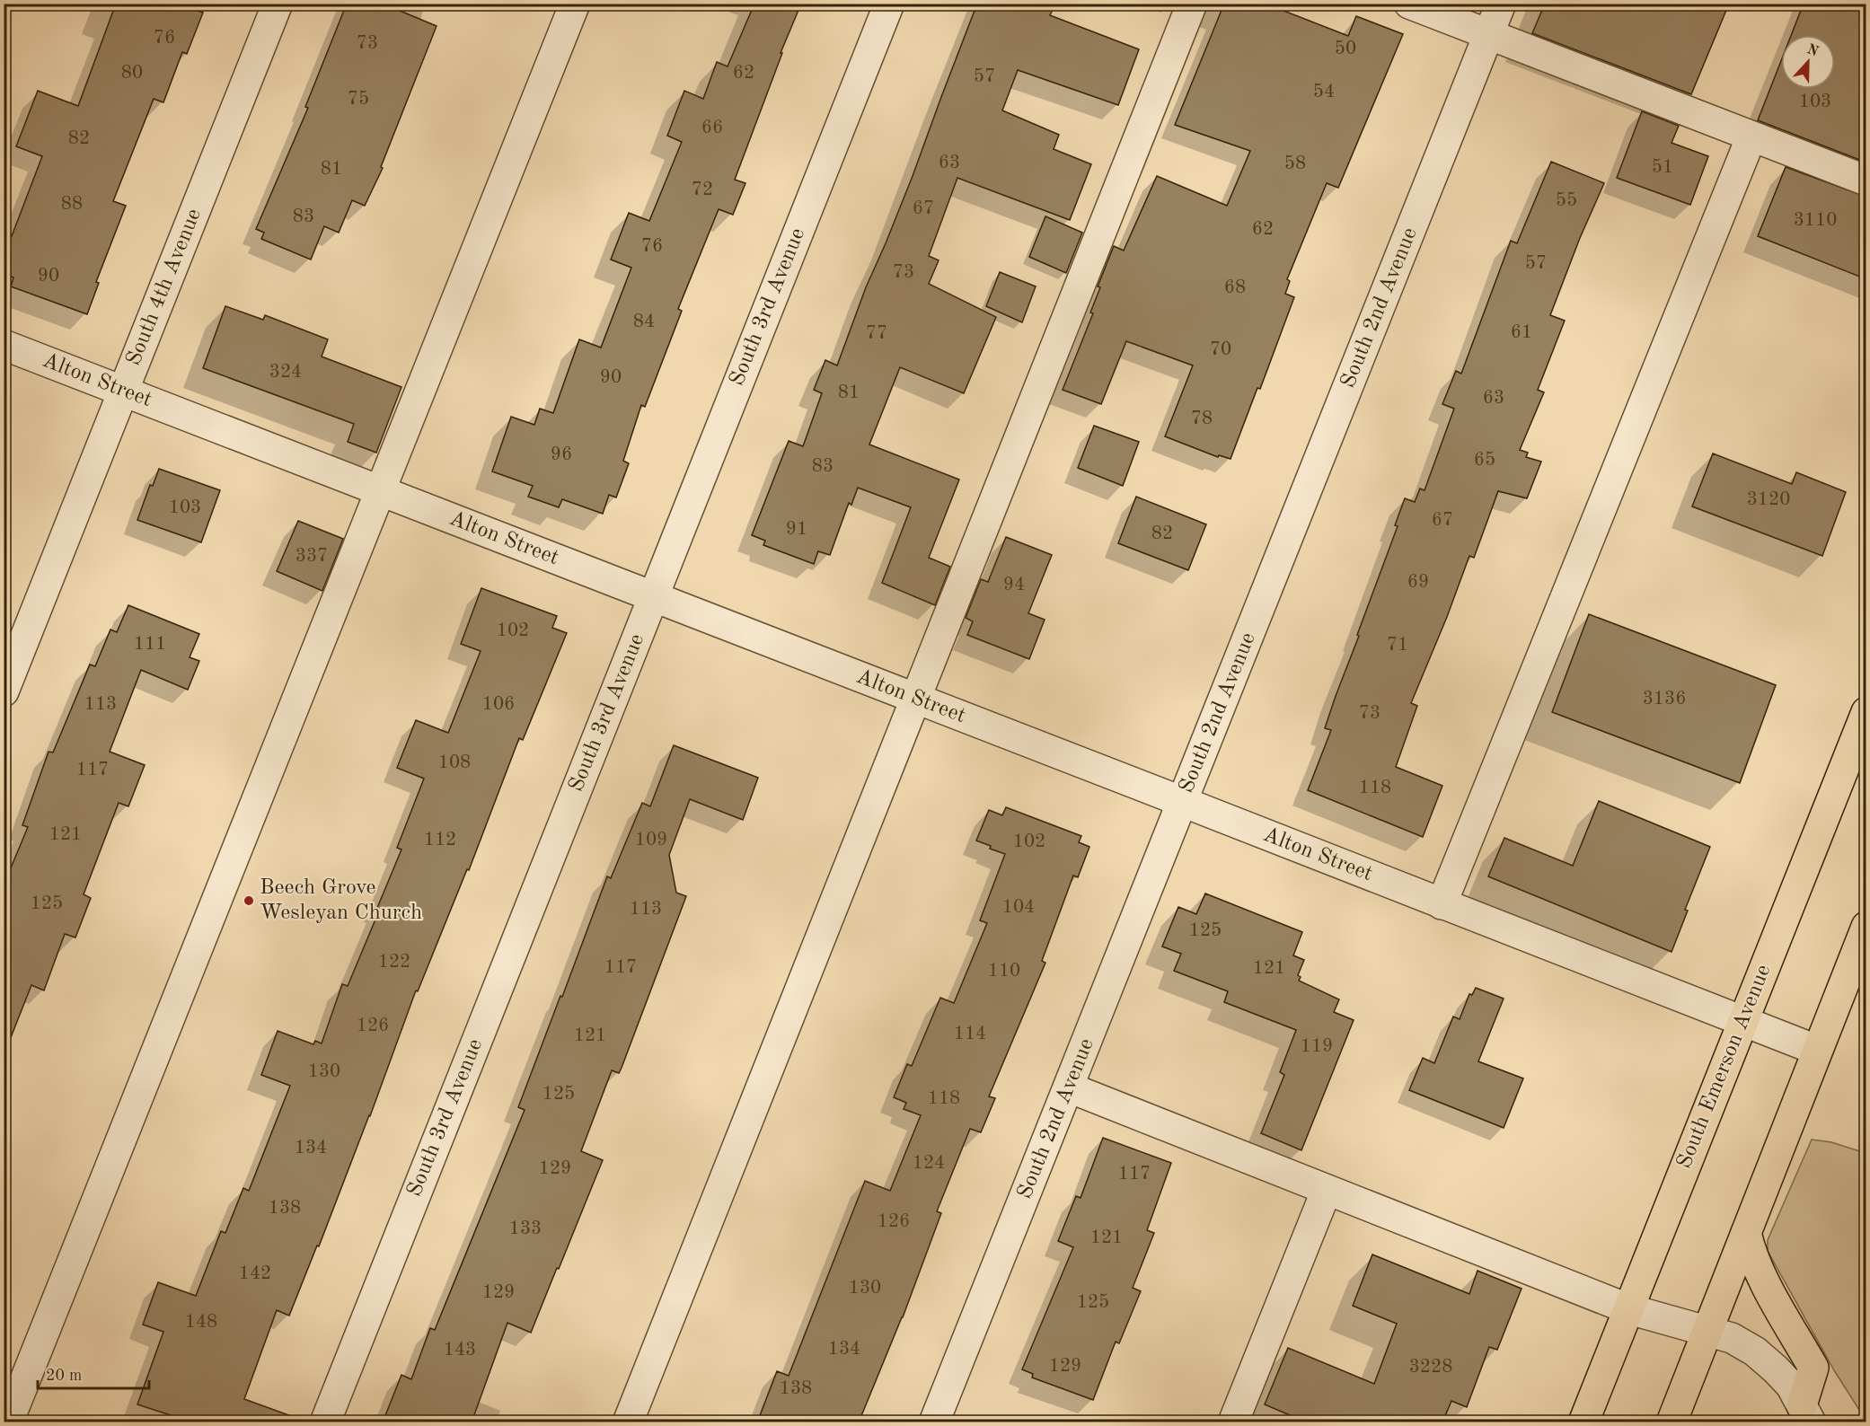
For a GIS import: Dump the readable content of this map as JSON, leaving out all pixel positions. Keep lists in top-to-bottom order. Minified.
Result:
{"streets":{"main road":["South Emerson Avenue"],"street":["South 4th Avenue","South 3rd Avenue","South 2nd Avenue","Alton Street"]},"crossings":[["South 4th Avenue","Alton Street"],["South 3rd Avenue","Alton Street"],["South 2nd Avenue","Alton Street"],["Alton Street","South Emerson Avenue"]],"places":["Beech Grove Wesleyan Church"],"house_numbers":["76","73","50","80","62","57","54","75","103","66","82","63","58","51","81","72","55","88","67","83","3110","62","76","57","73","90","68","84","61","77","70","324","90","81","63","78","96","65","83","3120","103","67","91","82","337","69","94","102","111","71","3136","113","106","73","108","117","118","121","112","109","102","125","104","113","125","122","117","121","110","126","114","121","119","130","125","118","134","124","129","117","138","126","133","121","142","130","129","125","148","134","143","129","3228","138"],"scale_bar":"20 m","north":"top"}
